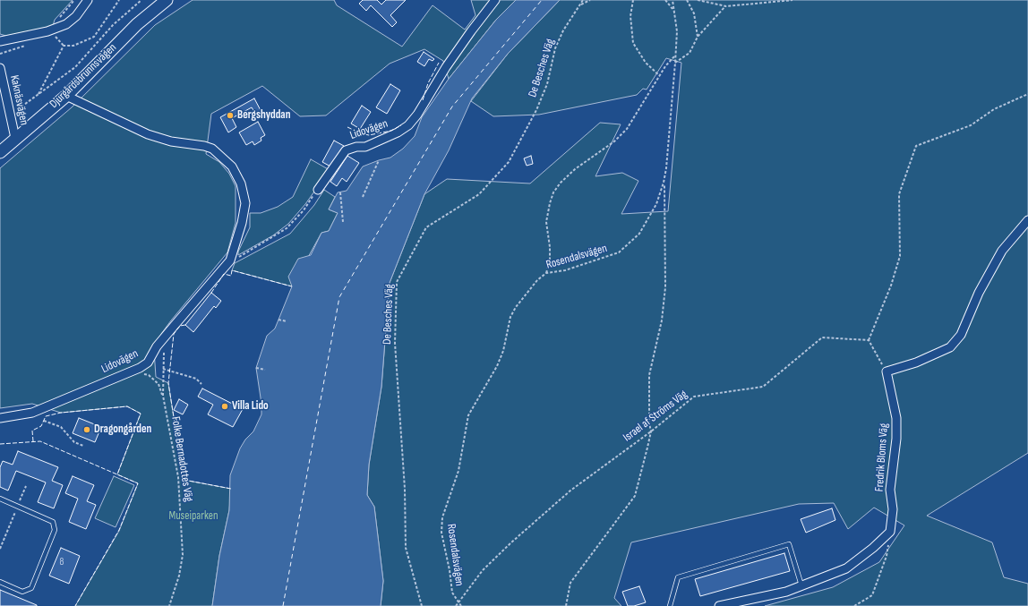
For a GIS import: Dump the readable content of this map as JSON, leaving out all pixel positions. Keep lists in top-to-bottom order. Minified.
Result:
{"streets":{"street":["Djurgårdsbrunnsvägen","Kaknäsvägen","Lidovägen","Fredrik Bloms Väg"],"path":["De Besches Väg","Rosendalsvägen","Israel af Ströms Väg","Folke Bernadottes Väg"]},"crossings":[["Djurgårdsbrunnsvägen","Kaknäsvägen"],["Djurgårdsbrunnsvägen","Lidovägen"],["Lidovägen","Folke Bernadottes Väg"],["Rosendalsvägen","Israel af Ströms Väg"]],"parks":["Museiparken"],"places":["Bergshyddan","Villa Lido","Dragongården"],"house_numbers":["8"]}
